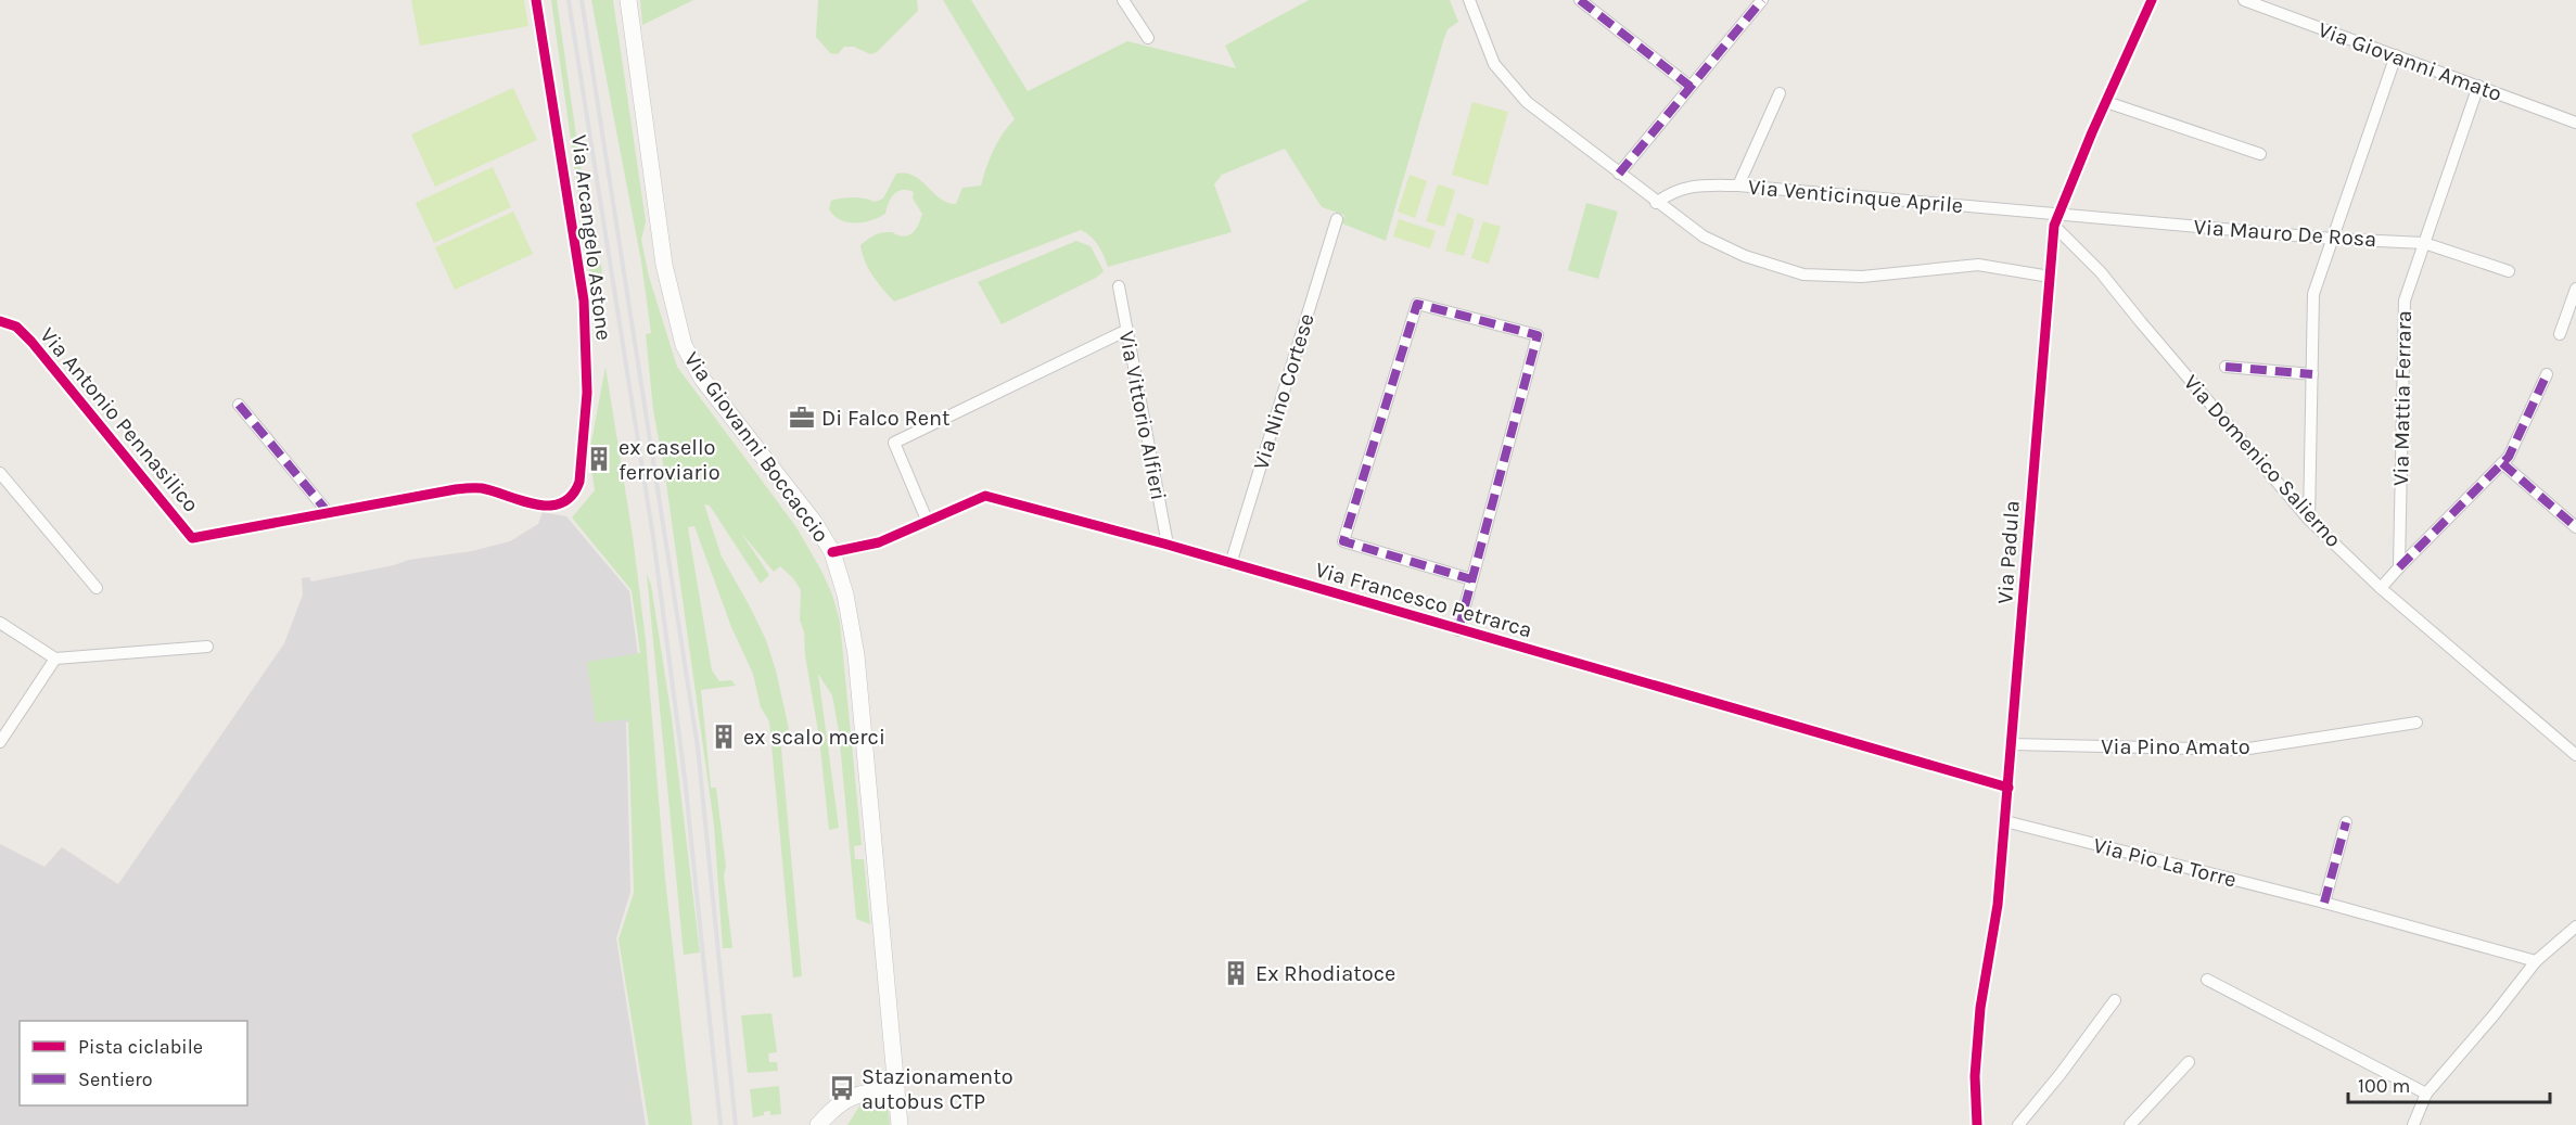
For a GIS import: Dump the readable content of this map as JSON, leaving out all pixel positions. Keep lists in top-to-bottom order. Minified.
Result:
{"streets":{"street":["Via Giovanni Amato","Via Venticinque Aprile","Via Mauro De Rosa","Via Arcangelo Astone","Via Nino Cortese","Via Mattia Ferrara","Via Vittorio Alfieri","Via Antonio Pennasilico","Via Giovanni Boccaccio","Via Domenico Salierno","Via Padula","Via Francesco Petrarca","Via Pino Amato","Via Pio La Torre"]},"crossings":[["Via Giovanni Amato","Via Mattia Ferrara"],["Via Venticinque Aprile","Via Mauro De Rosa"],["Via Venticinque Aprile","Via Domenico Salierno"],["Via Venticinque Aprile","Via Padula"],["Via Mauro De Rosa","Via Mattia Ferrara"],["Via Mauro De Rosa","Via Domenico Salierno"],["Via Mauro De Rosa","Via Padula"],["Via Arcangelo Astone","Via Antonio Pennasilico"],["Via Nino Cortese","Via Francesco Petrarca"],["Via Vittorio Alfieri","Via Francesco Petrarca"],["Via Giovanni Boccaccio","Via Francesco Petrarca"],["Via Domenico Salierno","Via Padula"],["Via Padula","Via Francesco Petrarca"],["Via Padula","Via Pino Amato"],["Via Padula","Via Pio La Torre"]],"places":{"office":["Di Falco Rent"],"building":["ex casello ferroviario","ex scalo merci","Ex Rhodiatoce"],"bus stop":["Stazionamento autobus CTP"]},"legend":["Pista ciclabile","Sentiero"],"scale_bar":"100 m"}
